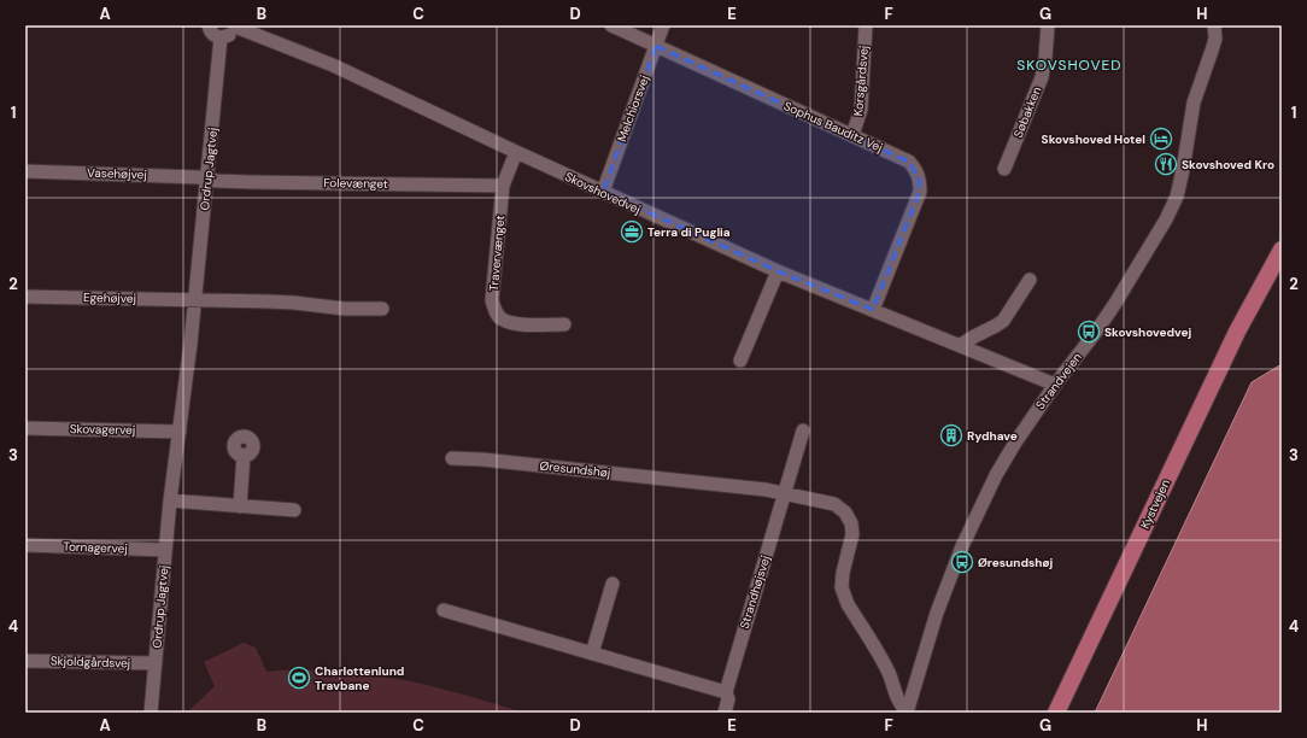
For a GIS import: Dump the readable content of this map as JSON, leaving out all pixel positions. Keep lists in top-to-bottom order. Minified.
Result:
{"streets":{"main road":["Kystvejen"],"street":["Korsgårdsvej","Melchiorsvej","Søbakken","Sophus Bauditz Vej","Ordrup Jagtvej","Vasehøjvej","Folevænget","Skovshovedvej","Travervænget","Egehøjvej","Strandvejen","Skovagervej","Øresundshøj","Tornagervej","Strandhøjsvej","Skjoldgårdsvej"]},"crossings":[["Korsgårdsvej","Sophus Bauditz Vej"],["Melchiorsvej","Sophus Bauditz Vej"],["Melchiorsvej","Skovshovedvej"],["Sophus Bauditz Vej","Skovshovedvej"],["Ordrup Jagtvej","Vasehøjvej"],["Ordrup Jagtvej","Folevænget"],["Ordrup Jagtvej","Egehøjvej"],["Ordrup Jagtvej","Skovagervej"],["Ordrup Jagtvej","Tornagervej"],["Ordrup Jagtvej","Skjoldgårdsvej"],["Vasehøjvej","Folevænget"],["Folevænget","Travervænget"],["Skovshovedvej","Travervænget"],["Skovshovedvej","Strandvejen"],["Strandvejen","Øresundshøj"],["Øresundshøj","Strandhøjsvej"]],"districts":["SKOVSHOVED"],"places":{"hotel":["Skovshoved Hotel"],"restaurant":["Skovshoved Kro"],"office":["Terra di Puglia"],"bus stop":["Skovshovedvej","Øresundshøj"],"building":["Rydhave"],"sports":["Charlottenlund Travbane"]},"grid":{"columns":["A","B","C","D","E","F","G","H"],"rows":["1","2","3","4"]}}
